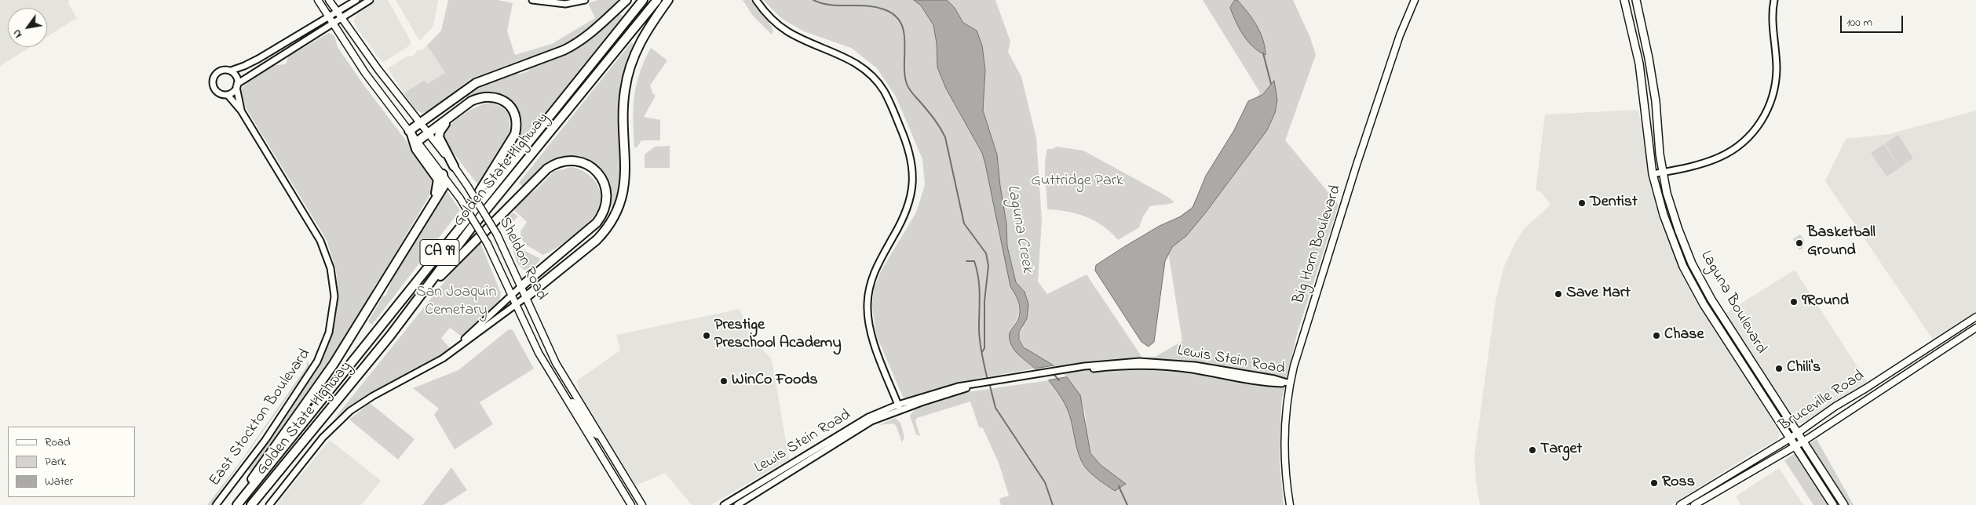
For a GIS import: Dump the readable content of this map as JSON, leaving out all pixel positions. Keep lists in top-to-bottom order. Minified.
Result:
{"streets":{"highway":["Golden State Highway","CA 99"],"main road":["Big Horn Boulevard","Sheldon Road","Laguna Boulevard","Bruceville Road"],"street":["Lewis Stein Road","East Stockton Boulevard"]},"crossings":[["Big Horn Boulevard","Lewis Stein Road"],["Laguna Boulevard","Bruceville Road"]],"water":["Laguna Creek"],"parks":["Guttridge Park","San Joaquin Cemetary"],"places":["Dentist","Basketball Ground","Save Mart","9Round","Prestige Preschool Academy","Chase","Chili's","WinCo Foods","Target","Ross"],"legend":["Road","Park","Water"],"scale_bar":"100 m","north":"bottom left"}
